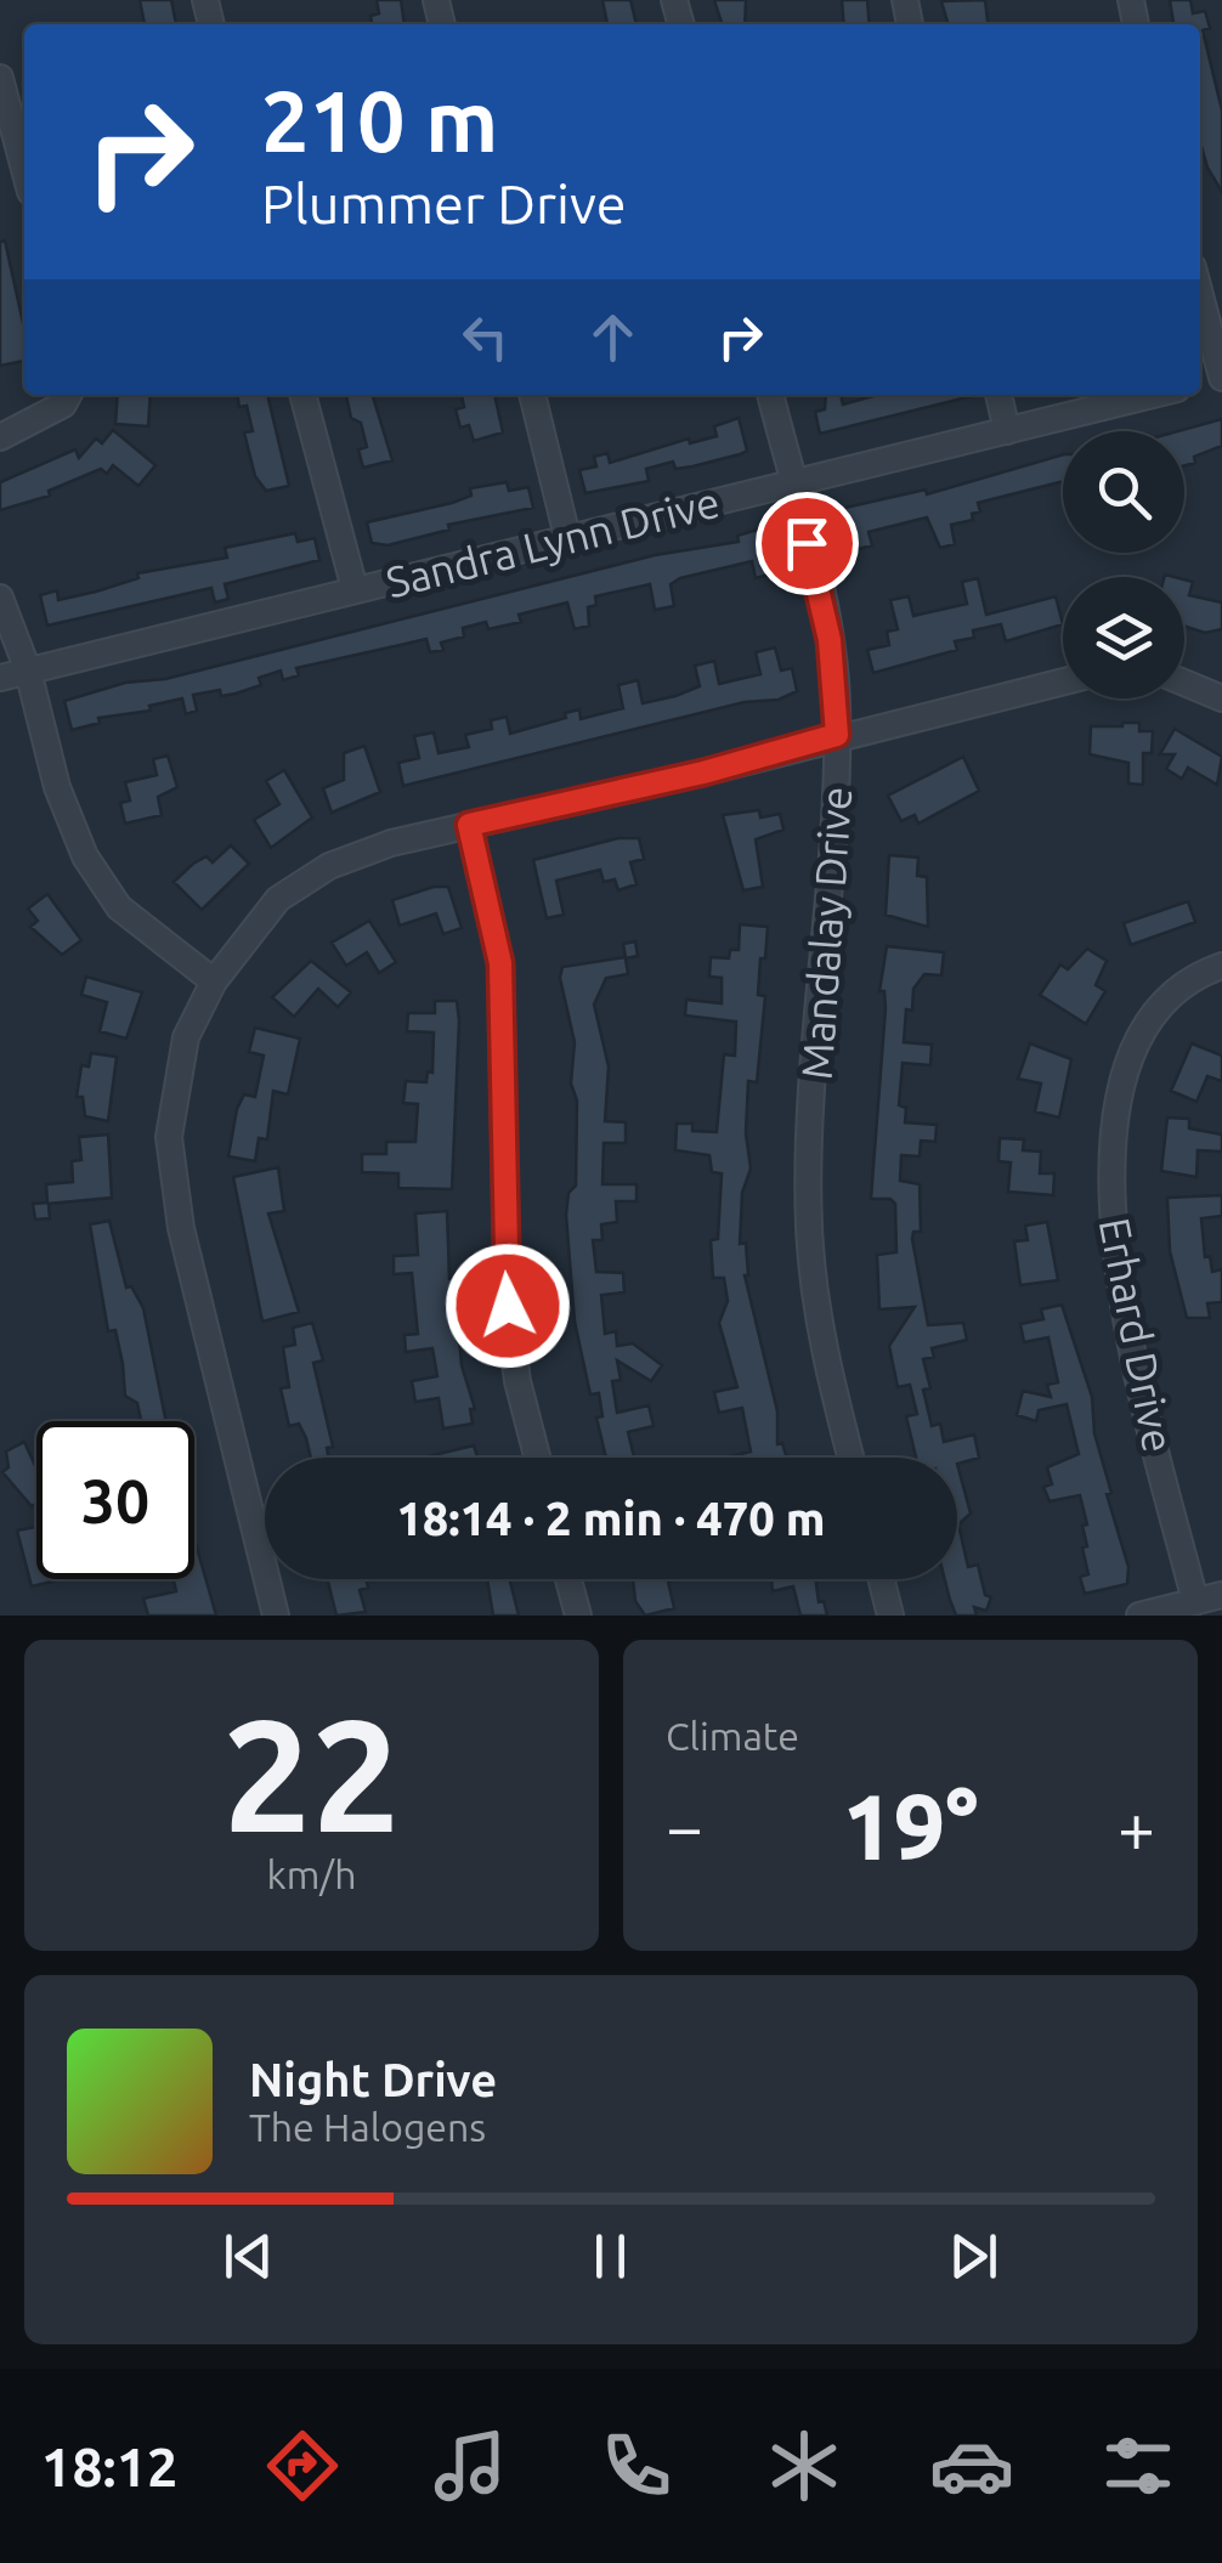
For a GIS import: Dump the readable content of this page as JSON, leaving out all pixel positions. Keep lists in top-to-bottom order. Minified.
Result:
{"streets":{"street":["Sandra Lynn Drive","Mandalay Drive","Erhard Drive"]},"crossings":[["Sandra Lynn Drive","Mandalay Drive"]],"page":{"turn":["210 m","Plummer Drive"],"limit":"30","trip":"18:14 · 2 min · 470 m","tile":[["22","km/h"],"Climate"],"heat":["−","19°","+"],"song":["Night Drive","The Halogens"],"tabs":"18:12"}}
